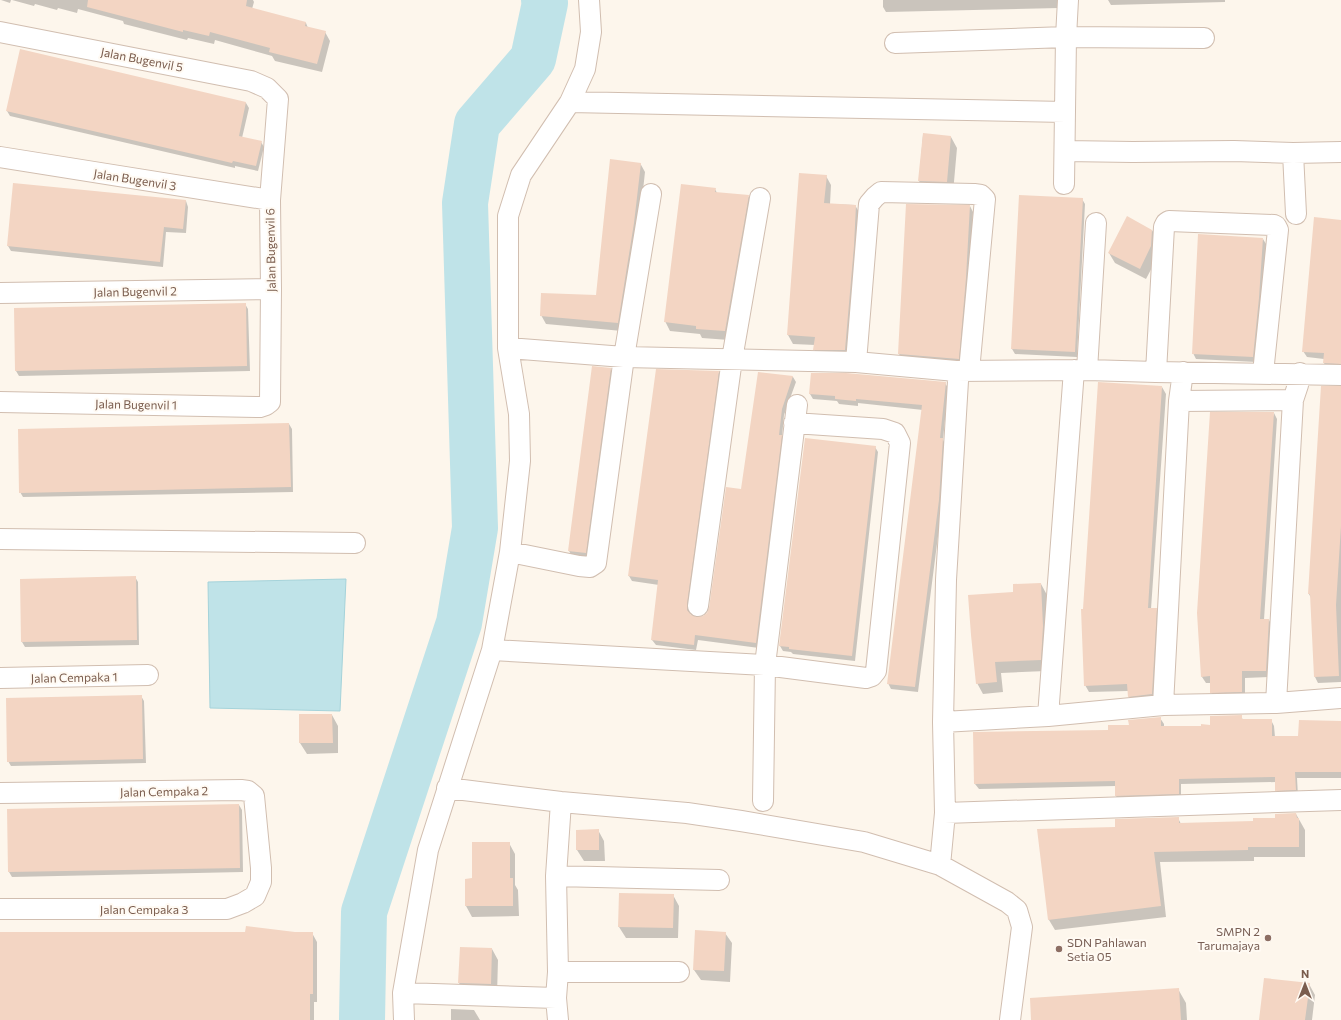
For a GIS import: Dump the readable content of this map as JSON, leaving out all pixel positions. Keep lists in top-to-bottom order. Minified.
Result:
{"streets":{"street":["Jalan Bugenvil 5","Jalan Bugenvil 3","Jalan Bugenvil 6","Jalan Bugenvil 2","Jalan Bugenvil 1","Jalan Cempaka 1","Jalan Cempaka 2","Jalan Cempaka 3"]},"crossings":[["Jalan Bugenvil 5","Jalan Bugenvil 6"],["Jalan Bugenvil 3","Jalan Bugenvil 6"],["Jalan Bugenvil 6","Jalan Bugenvil 2"],["Jalan Bugenvil 6","Jalan Bugenvil 1"],["Jalan Cempaka 2","Jalan Cempaka 3"]],"places":["SMPN 2 Tarumajaya","SDN Pahlawan Setia 05"],"north":"top"}
